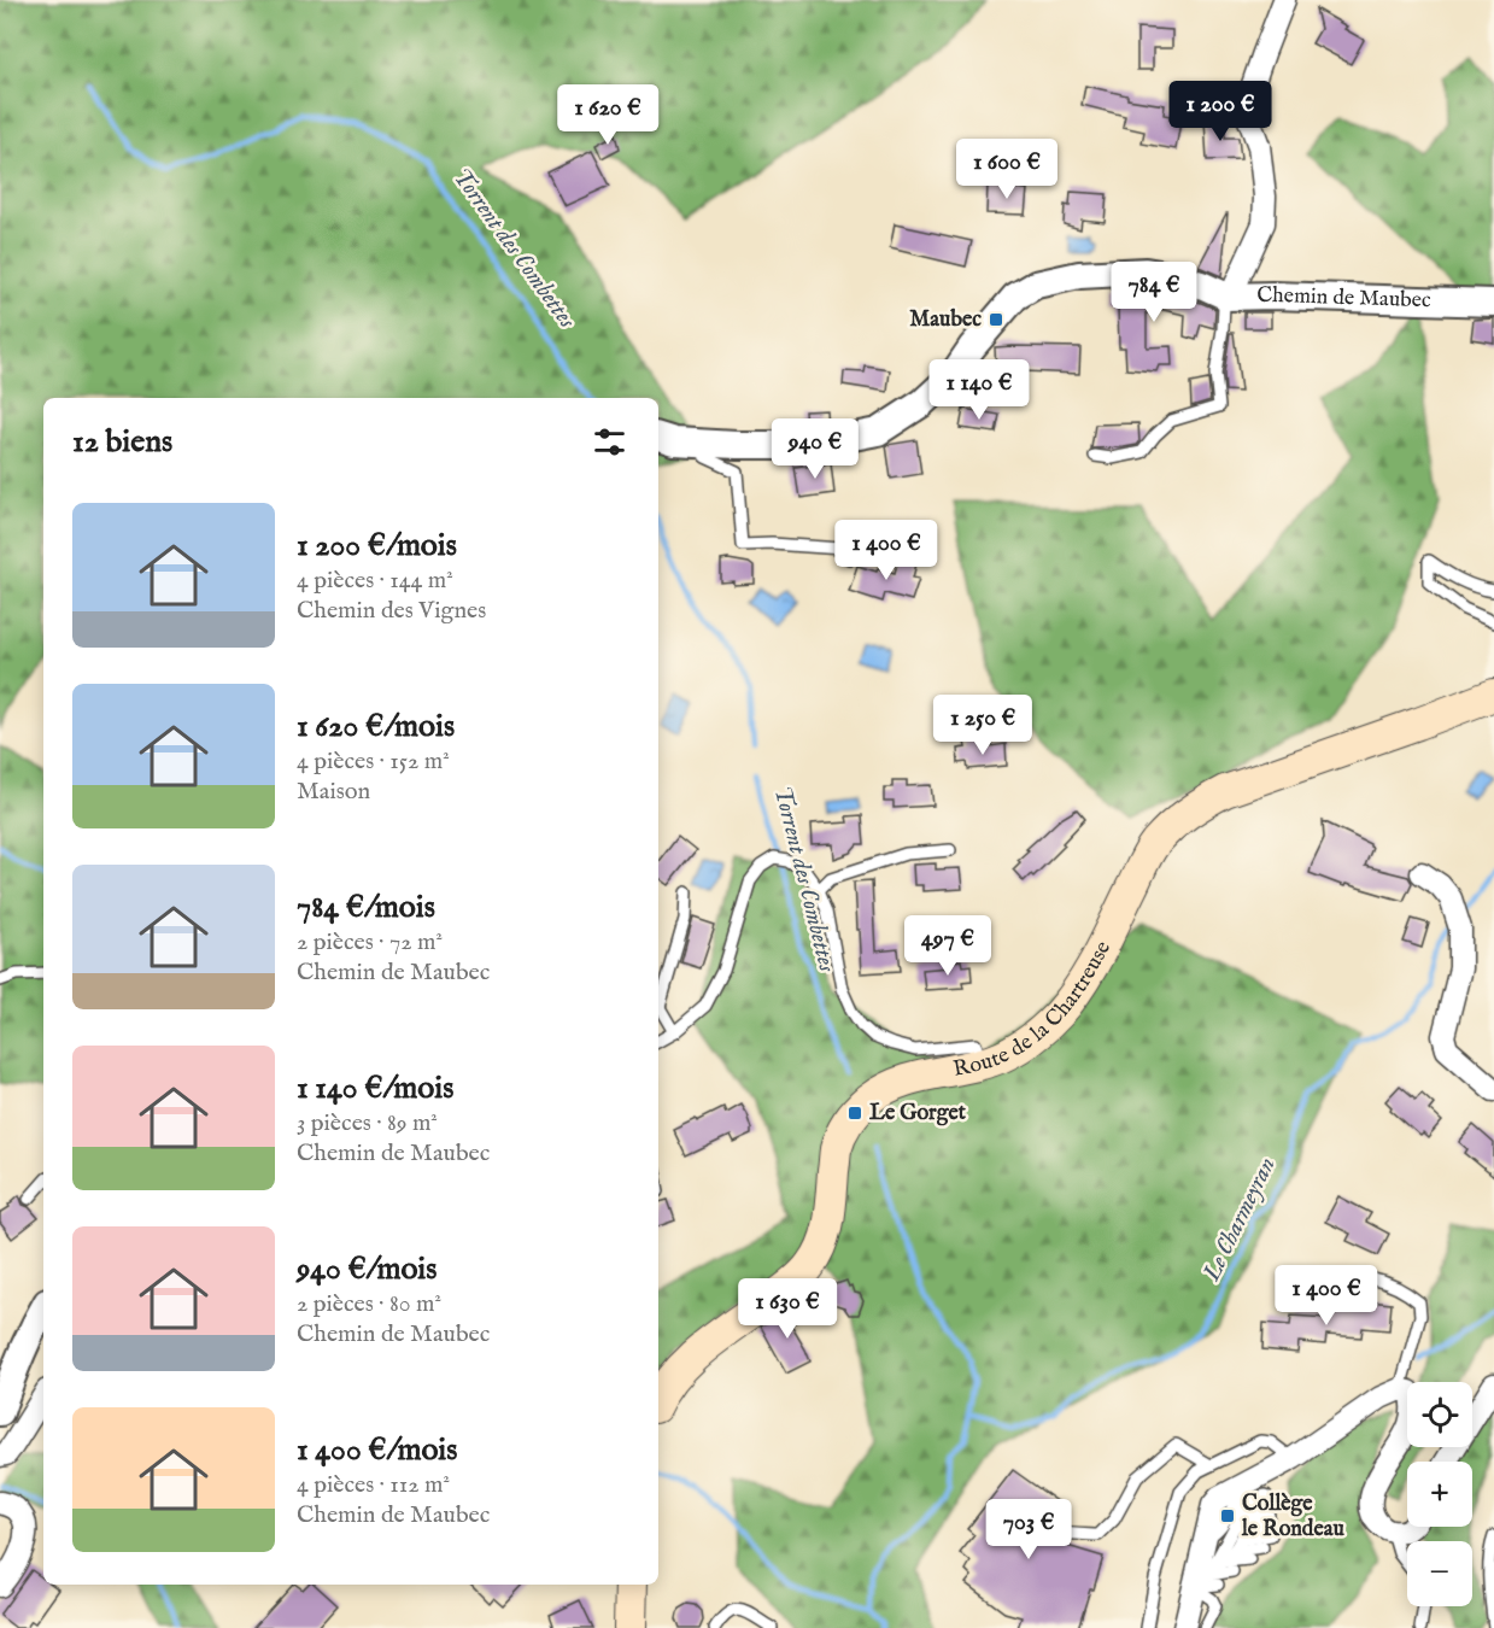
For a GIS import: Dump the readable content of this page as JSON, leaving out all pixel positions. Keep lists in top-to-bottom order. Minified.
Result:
{"streets":{"main road":["Route de la Chartreuse"],"street":["Chemin de Maubec"]},"water":["Torrent des Combettes","Le Charmeyran"],"places":{"transit":["Maubec","Le Gorget","Collège le Rondeau"]},"page":{"price":["1 200 €","1 620 €","1 600 €","784 €","1 140 €","940 €","1 400 €","1 250 €","497 €","1 400 €","1 630 €","703 €"],"heading":"12 biens","list":[{"name":"1 200 €/mois","note":"4 pièces · 144 m² · Chemin des Vignes"},{"name":"1 620 €/mois","note":"4 pièces · 152 m² · Maison"},{"name":"784 €/mois","note":"2 pièces · 72 m² · Chemin de Maubec"},{"name":"1 140 €/mois","note":"3 pièces · 89 m² · Chemin de Maubec"},{"name":"940 €/mois","note":"2 pièces · 80 m² · Chemin de Maubec"},{"name":"1 400 €/mois","note":"4 pièces · 112 m² · Chemin de Maubec"}],"map_buttons":["+","−"]}}
